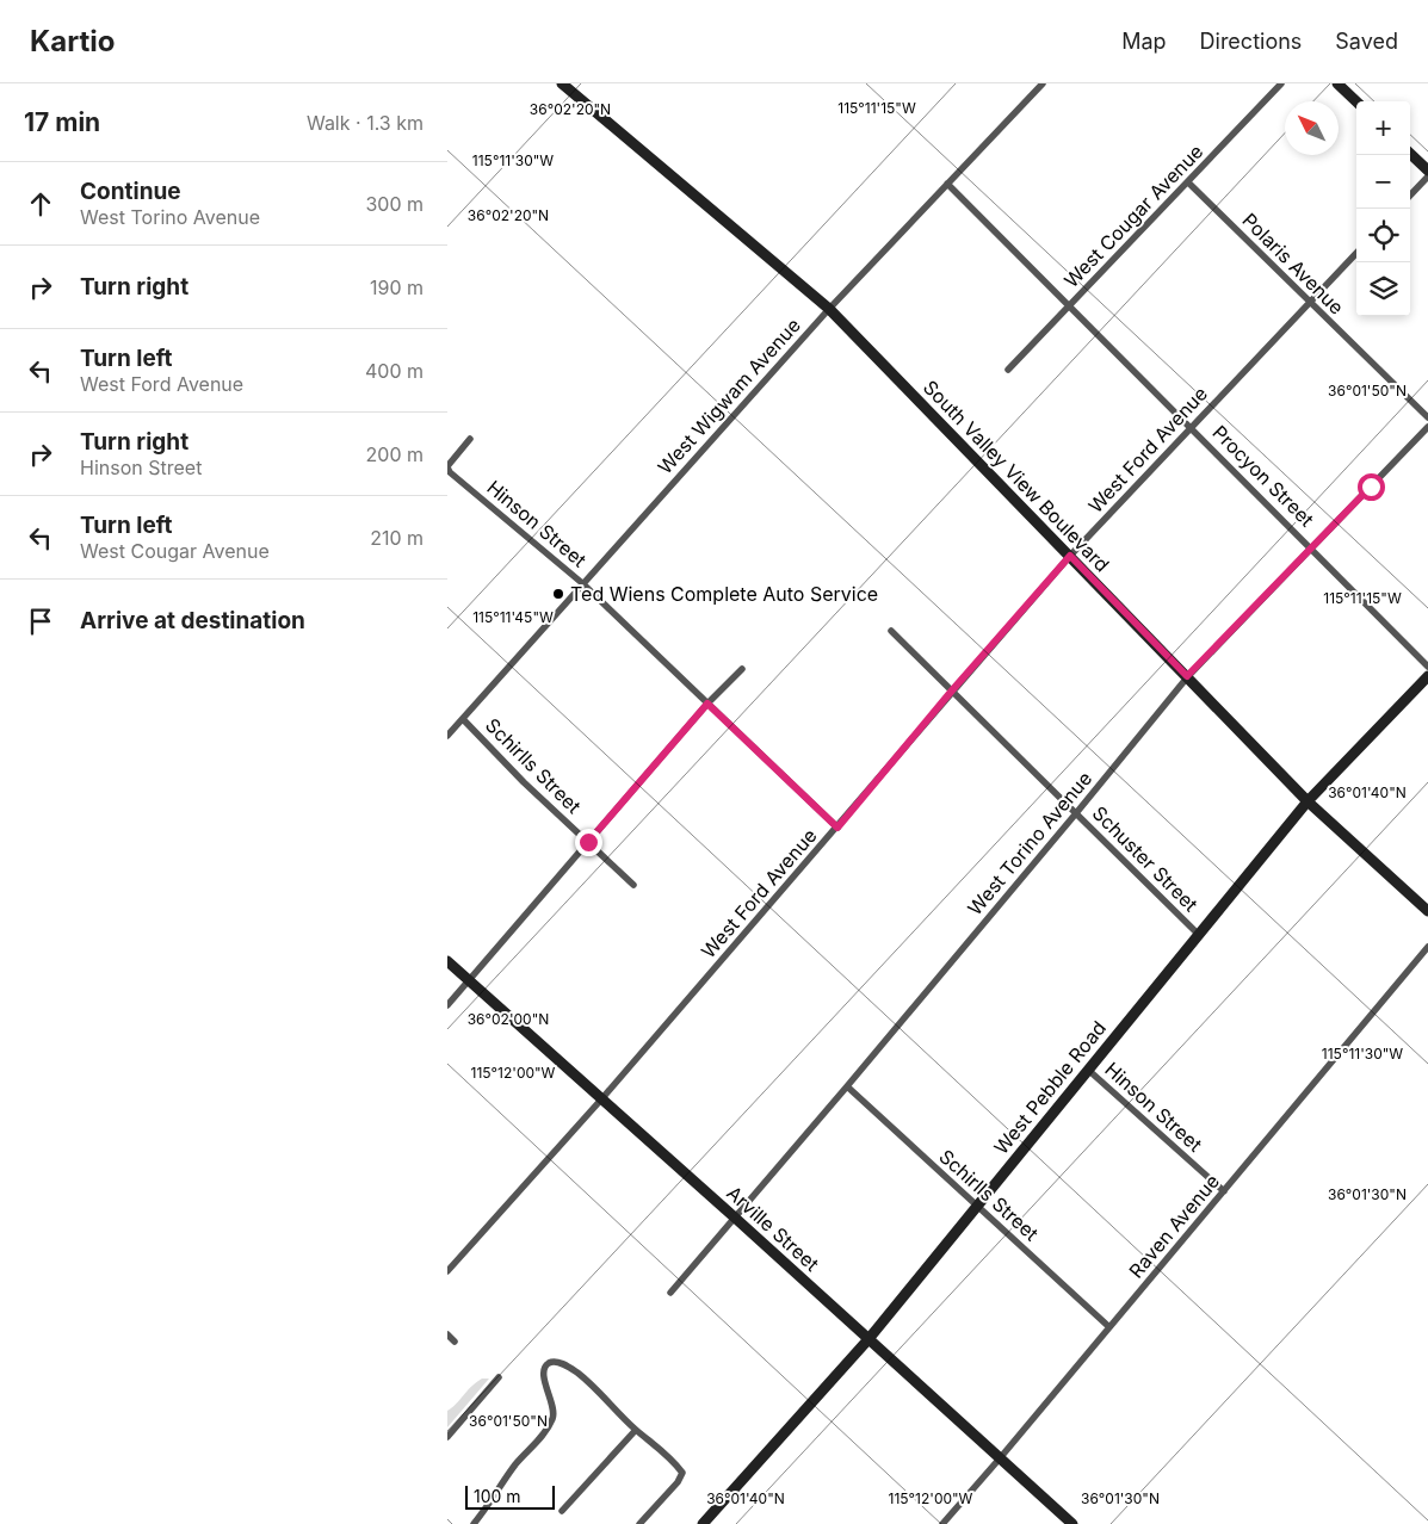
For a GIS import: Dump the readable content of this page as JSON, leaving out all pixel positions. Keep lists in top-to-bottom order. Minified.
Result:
{"streets":{"street":["West Cougar Avenue","Polaris Avenue","West Wigwam Avenue","West Ford Avenue","South Valley View Boulevard","Procyon Street","Hinson Street","Schirlls Street","West Torino Avenue","Schuster Street","West Pebble Road","Raven Avenue","Arville Street"]},"crossings":[["West Cougar Avenue","Polaris Avenue"],["West Cougar Avenue","Procyon Street"],["Polaris Avenue","West Ford Avenue"],["West Wigwam Avenue","South Valley View Boulevard"],["West Wigwam Avenue","Procyon Street"],["West Wigwam Avenue","Hinson Street"],["West Wigwam Avenue","Schirlls Street"],["West Ford Avenue","South Valley View Boulevard"],["West Ford Avenue","Procyon Street"],["West Ford Avenue","Hinson Street"],["West Ford Avenue","Schuster Street"],["West Ford Avenue","Arville Street"],["South Valley View Boulevard","West Torino Avenue"],["South Valley View Boulevard","West Pebble Road"],["Procyon Street","West Torino Avenue"],["Hinson Street","West Pebble Road"],["Hinson Street","Raven Avenue"],["Schirlls Street","West Torino Avenue"],["Schirlls Street","West Pebble Road"],["Schirlls Street","Raven Avenue"],["West Torino Avenue","Schuster Street"],["West Torino Avenue","Arville Street"],["Schuster Street","West Pebble Road"],["West Pebble Road","Arville Street"],["Raven Avenue","Arville Street"]],"places":["Ted Wiens Complete Auto Service"],"scale_bar":"100 m","north":"top left","page":{"header":"Kartio","nav":["Map","Directions","Saved"],"heading":["17 min","Walk · 1.3 km"],"map_buttons":["+","−"],"list":[["Continue","West Torino Avenue","300 m"],["Turn right","190 m"],["Turn left","West Ford Avenue","400 m"],["Turn right","Hinson Street","200 m"],["Turn left","West Cougar Avenue","210 m"],"Arrive at destination"],"scale":"100 m"},"coordinates":["115°11'15\"W","36°02'20\"N","115°11'30\"W","36°01'50\"N","115°11'45\"W","36°01'40\"N","36°02'00\"N","115°12'00\"W","36°01'30\"N"]}
